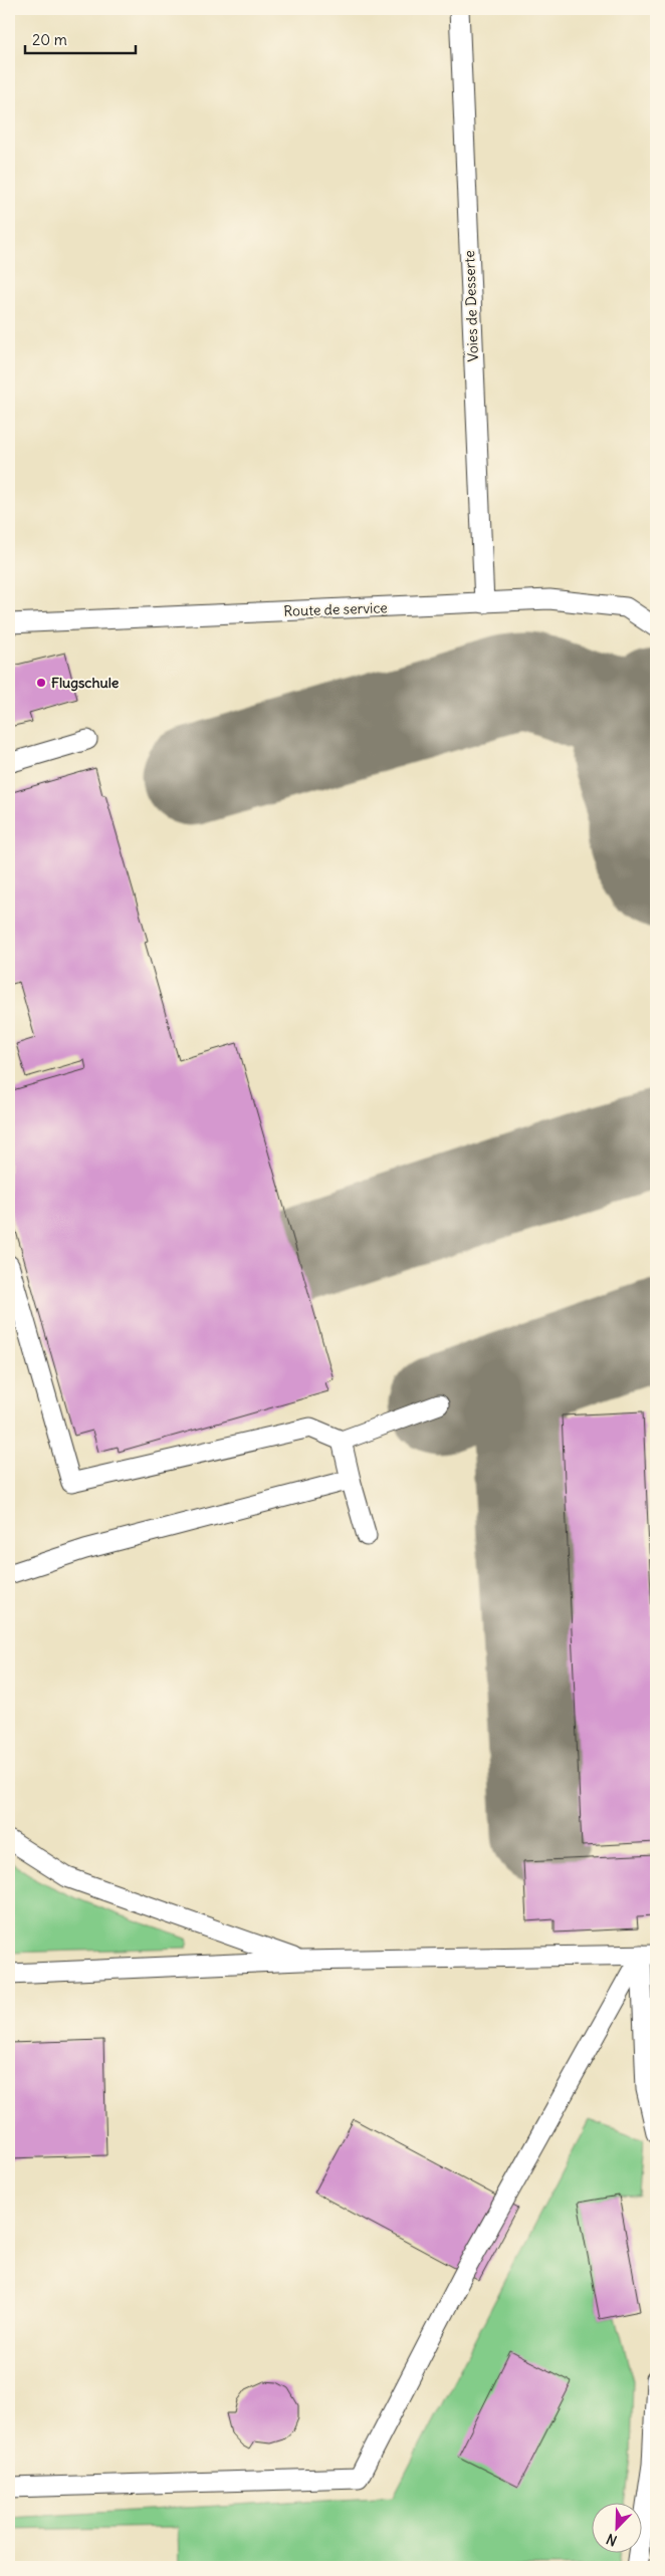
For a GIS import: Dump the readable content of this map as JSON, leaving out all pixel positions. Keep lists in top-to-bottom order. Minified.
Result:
{"streets":{"lane":["Voies de Desserte","Route de service"]},"crossings":[["Voies de Desserte","Route de service"]],"places":["Flugschule"],"scale_bar":"20 m","north":"bottom left"}
